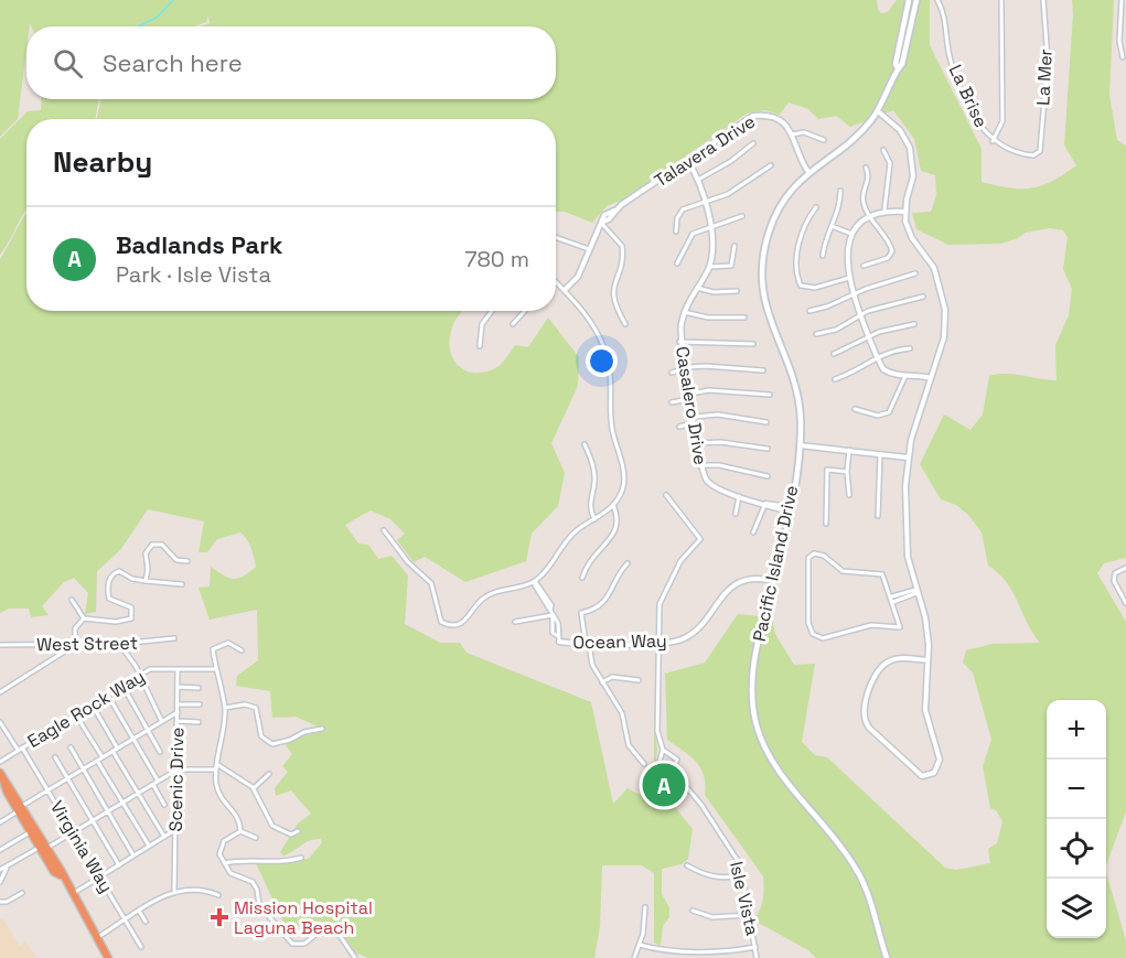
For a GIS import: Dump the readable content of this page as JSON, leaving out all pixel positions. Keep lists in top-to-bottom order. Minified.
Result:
{"streets":{"main road":["Pacific Island Drive"],"street":["La Mer","La Brise","Talavera Drive","Casalero Drive","Ocean Way","West Street","Eagle Rock Way","Scenic Drive","Virginia Way","Isle Vista"]},"crossings":[["La Mer","La Brise"],["Talavera Drive","Casalero Drive"],["Casalero Drive","Pacific Island Drive"],["Pacific Island Drive","Ocean Way"],["Ocean Way","Isle Vista"],["Eagle Rock Way","Scenic Drive"],["Eagle Rock Way","Virginia Way"]],"places":{"health":["Mission Hospital Laguna Beach"]},"page":{"search":"Search here","heading":"Nearby","list":[{"mark":"A","name":"Badlands Park","note":"Park · Isle Vista","value":"780 m"}],"map_buttons":["+","−"],"pins":"A"}}
